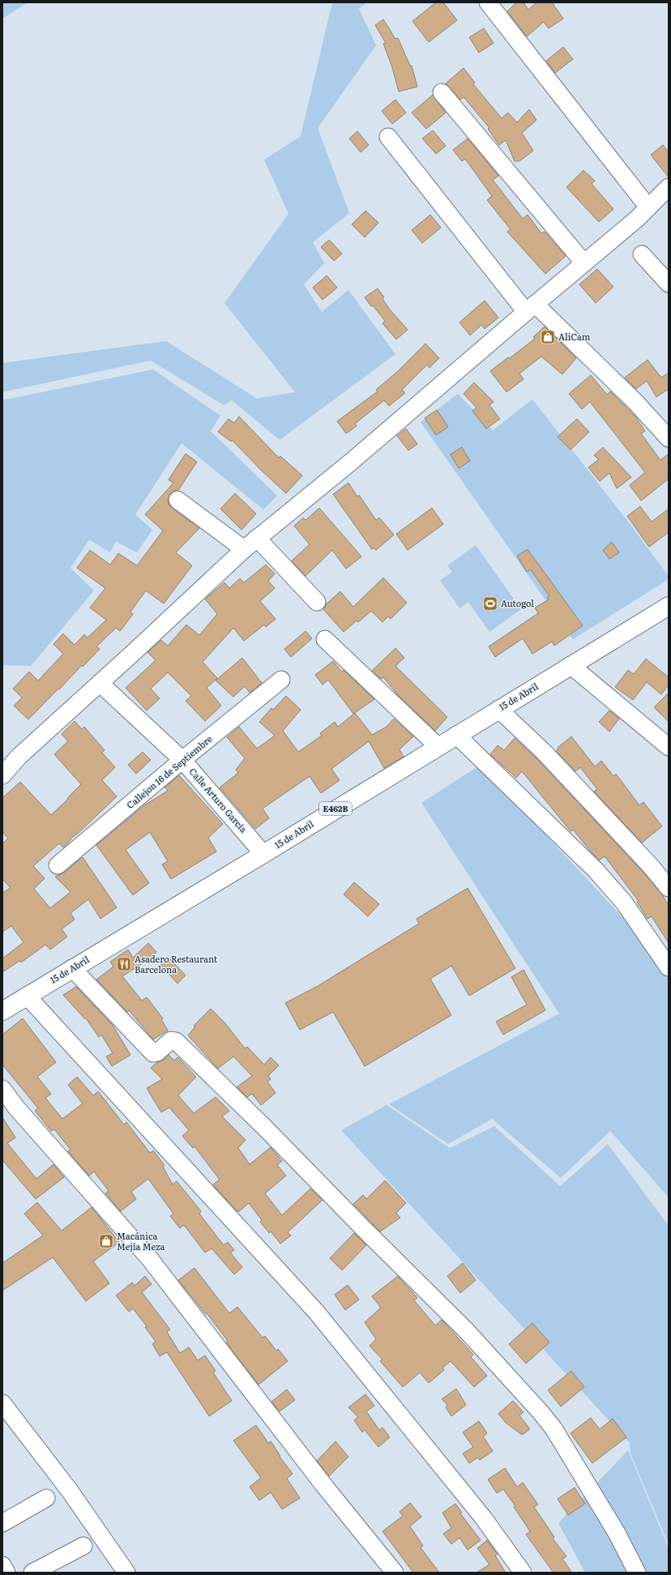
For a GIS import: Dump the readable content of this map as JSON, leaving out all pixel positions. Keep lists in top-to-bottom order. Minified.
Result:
{"streets":{"main road":["15 de Abril","E462B"],"street":["Callejon 16 de Septiembre","Calle Arturo Garcia"]},"crossings":[["15 de Abril","Calle Arturo Garcia"],["Callejon 16 de Septiembre","Calle Arturo Garcia"]],"places":{"shop":["AliCam","Macánica Mejía Meza"],"sports":["Autogol"],"restaurant":["Asadero Restaurant Barcelona"]}}
